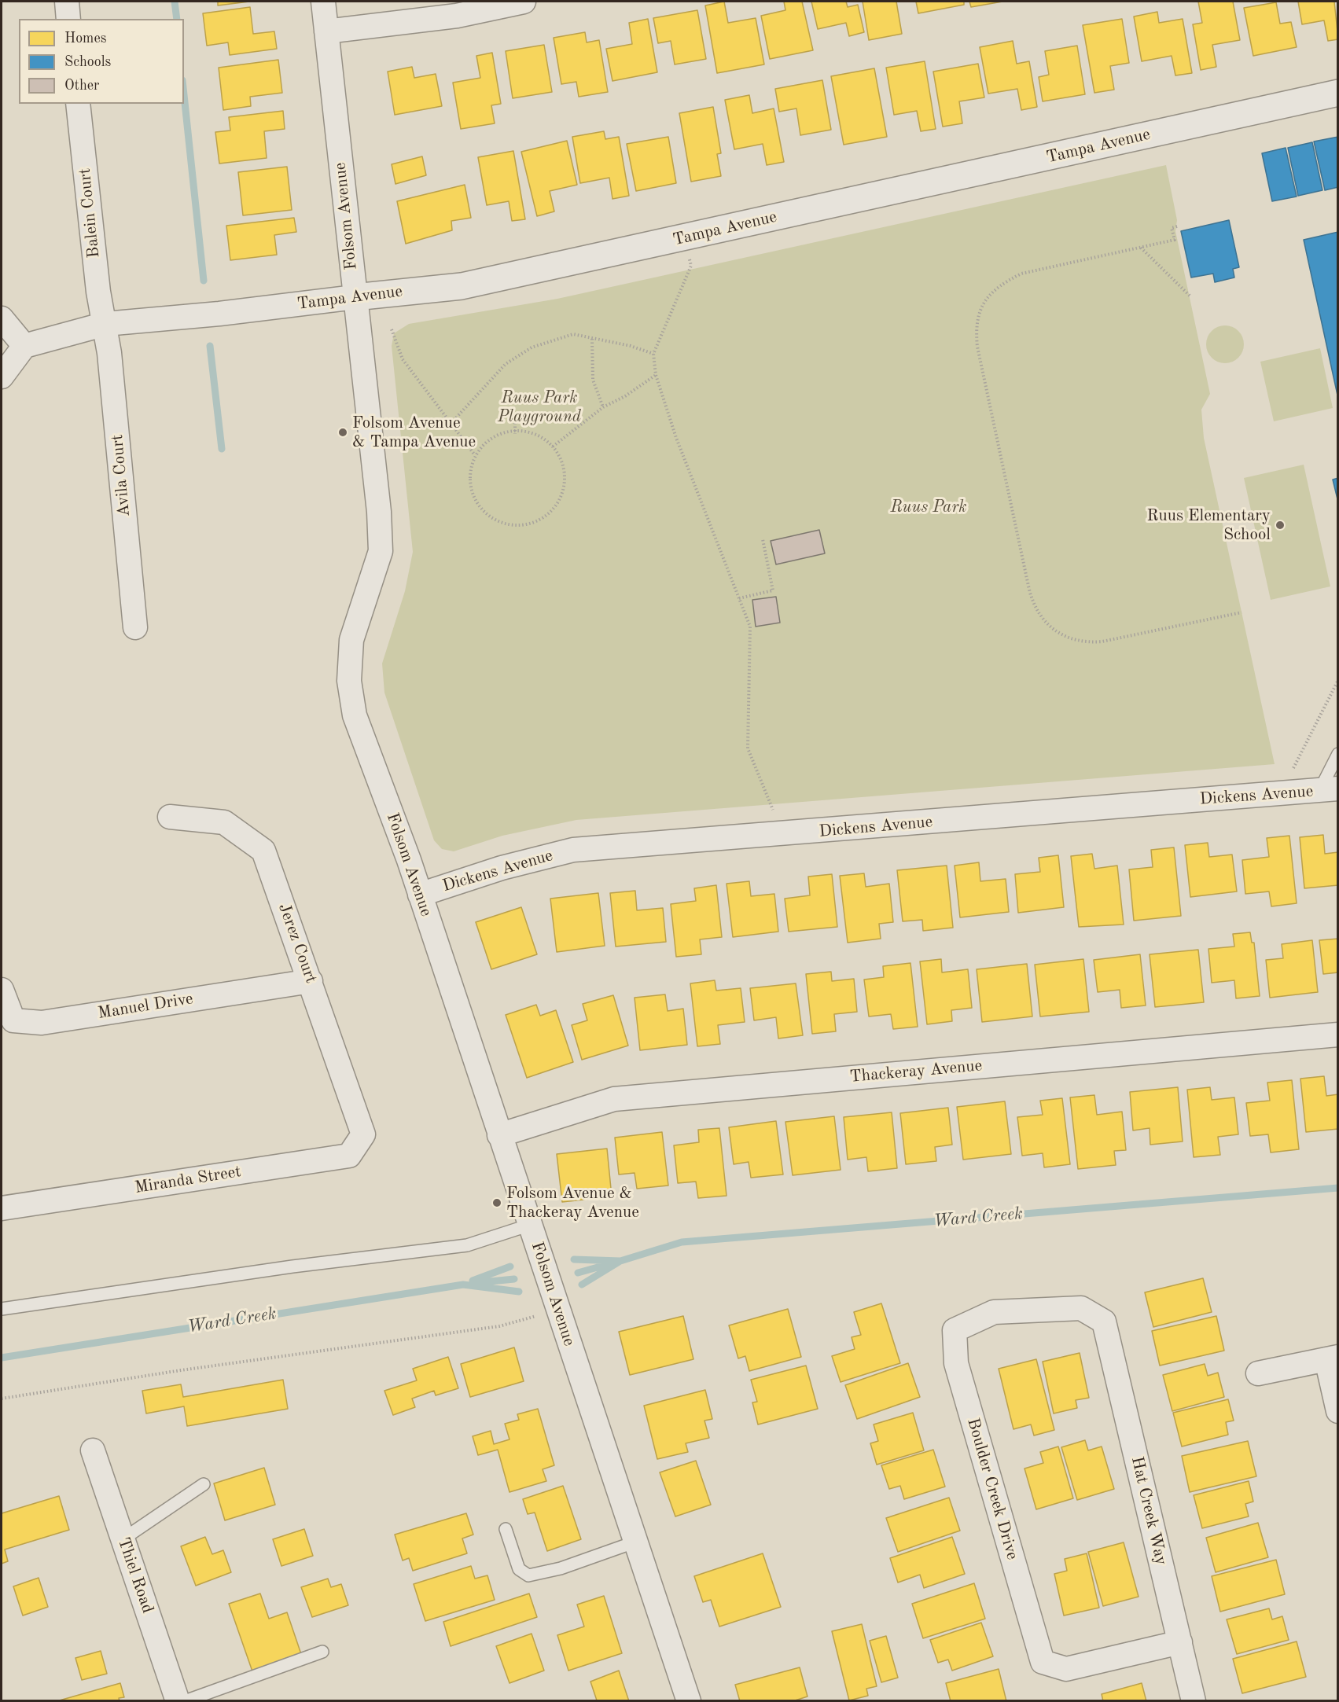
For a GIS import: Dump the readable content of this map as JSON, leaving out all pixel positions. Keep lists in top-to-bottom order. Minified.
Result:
{"streets":{"street":["Tampa Avenue","Balein Court","Folsom Avenue","Avila Court","Dickens Avenue","Jerez Court","Manuel Drive","Thackeray Avenue","Miranda Street","Boulder Creek Drive","Hat Creek Way","Thiel Road"]},"crossings":[["Tampa Avenue","Balein Court"],["Tampa Avenue","Folsom Avenue"],["Tampa Avenue","Avila Court"],["Balein Court","Avila Court"],["Folsom Avenue","Dickens Avenue"],["Folsom Avenue","Thackeray Avenue"],["Jerez Court","Manuel Drive"],["Jerez Court","Miranda Street"],["Boulder Creek Drive","Hat Creek Way"]],"water":["Ward Creek"],"parks":["Ruus Park Playground","Ruus Park"],"places":["Folsom Avenue & Tampa Avenue","Ruus Elementary School","Folsom Avenue & Thackeray Avenue"],"legend":["Homes","Schools","Other"]}
